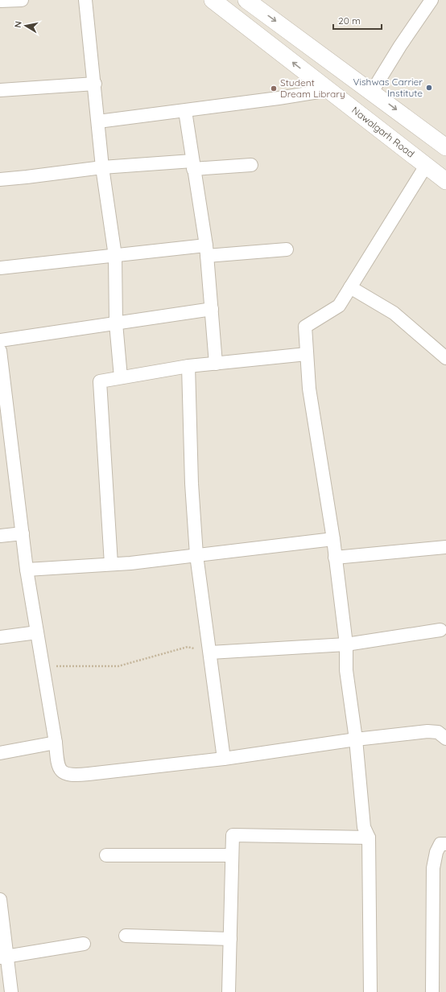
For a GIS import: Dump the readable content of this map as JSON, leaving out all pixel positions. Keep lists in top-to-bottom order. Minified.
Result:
{"streets":{"street":["Nawalgarh Road"]},"places":["Vishwas Carrier Institute","Student Dream Library"],"scale_bar":"20 m","north":"left"}
